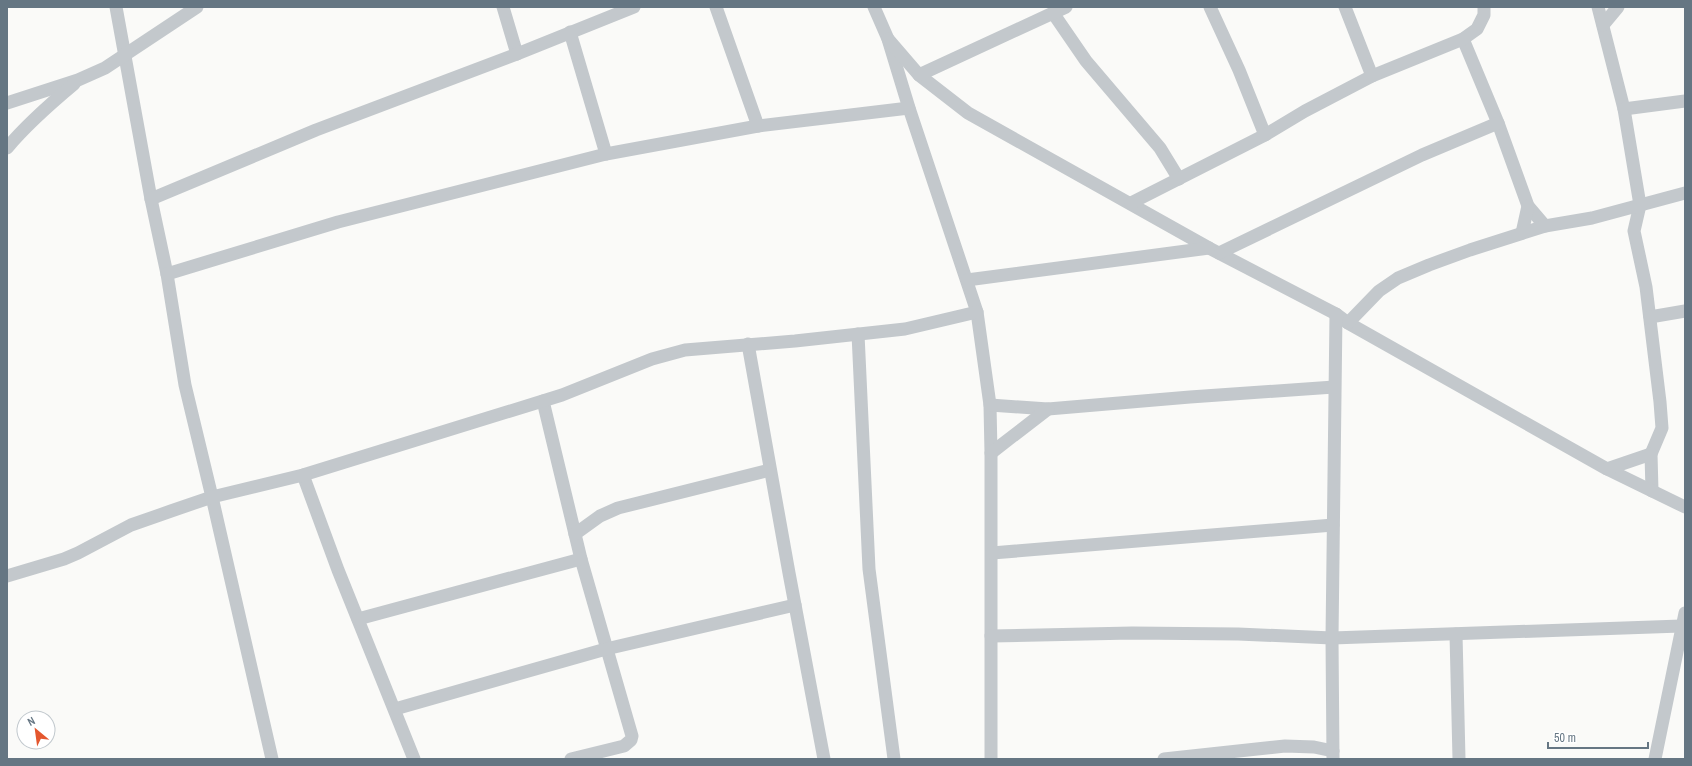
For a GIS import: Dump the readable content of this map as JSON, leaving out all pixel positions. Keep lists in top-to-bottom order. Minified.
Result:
{"scale_bar":"50 m","north":"top left"}
